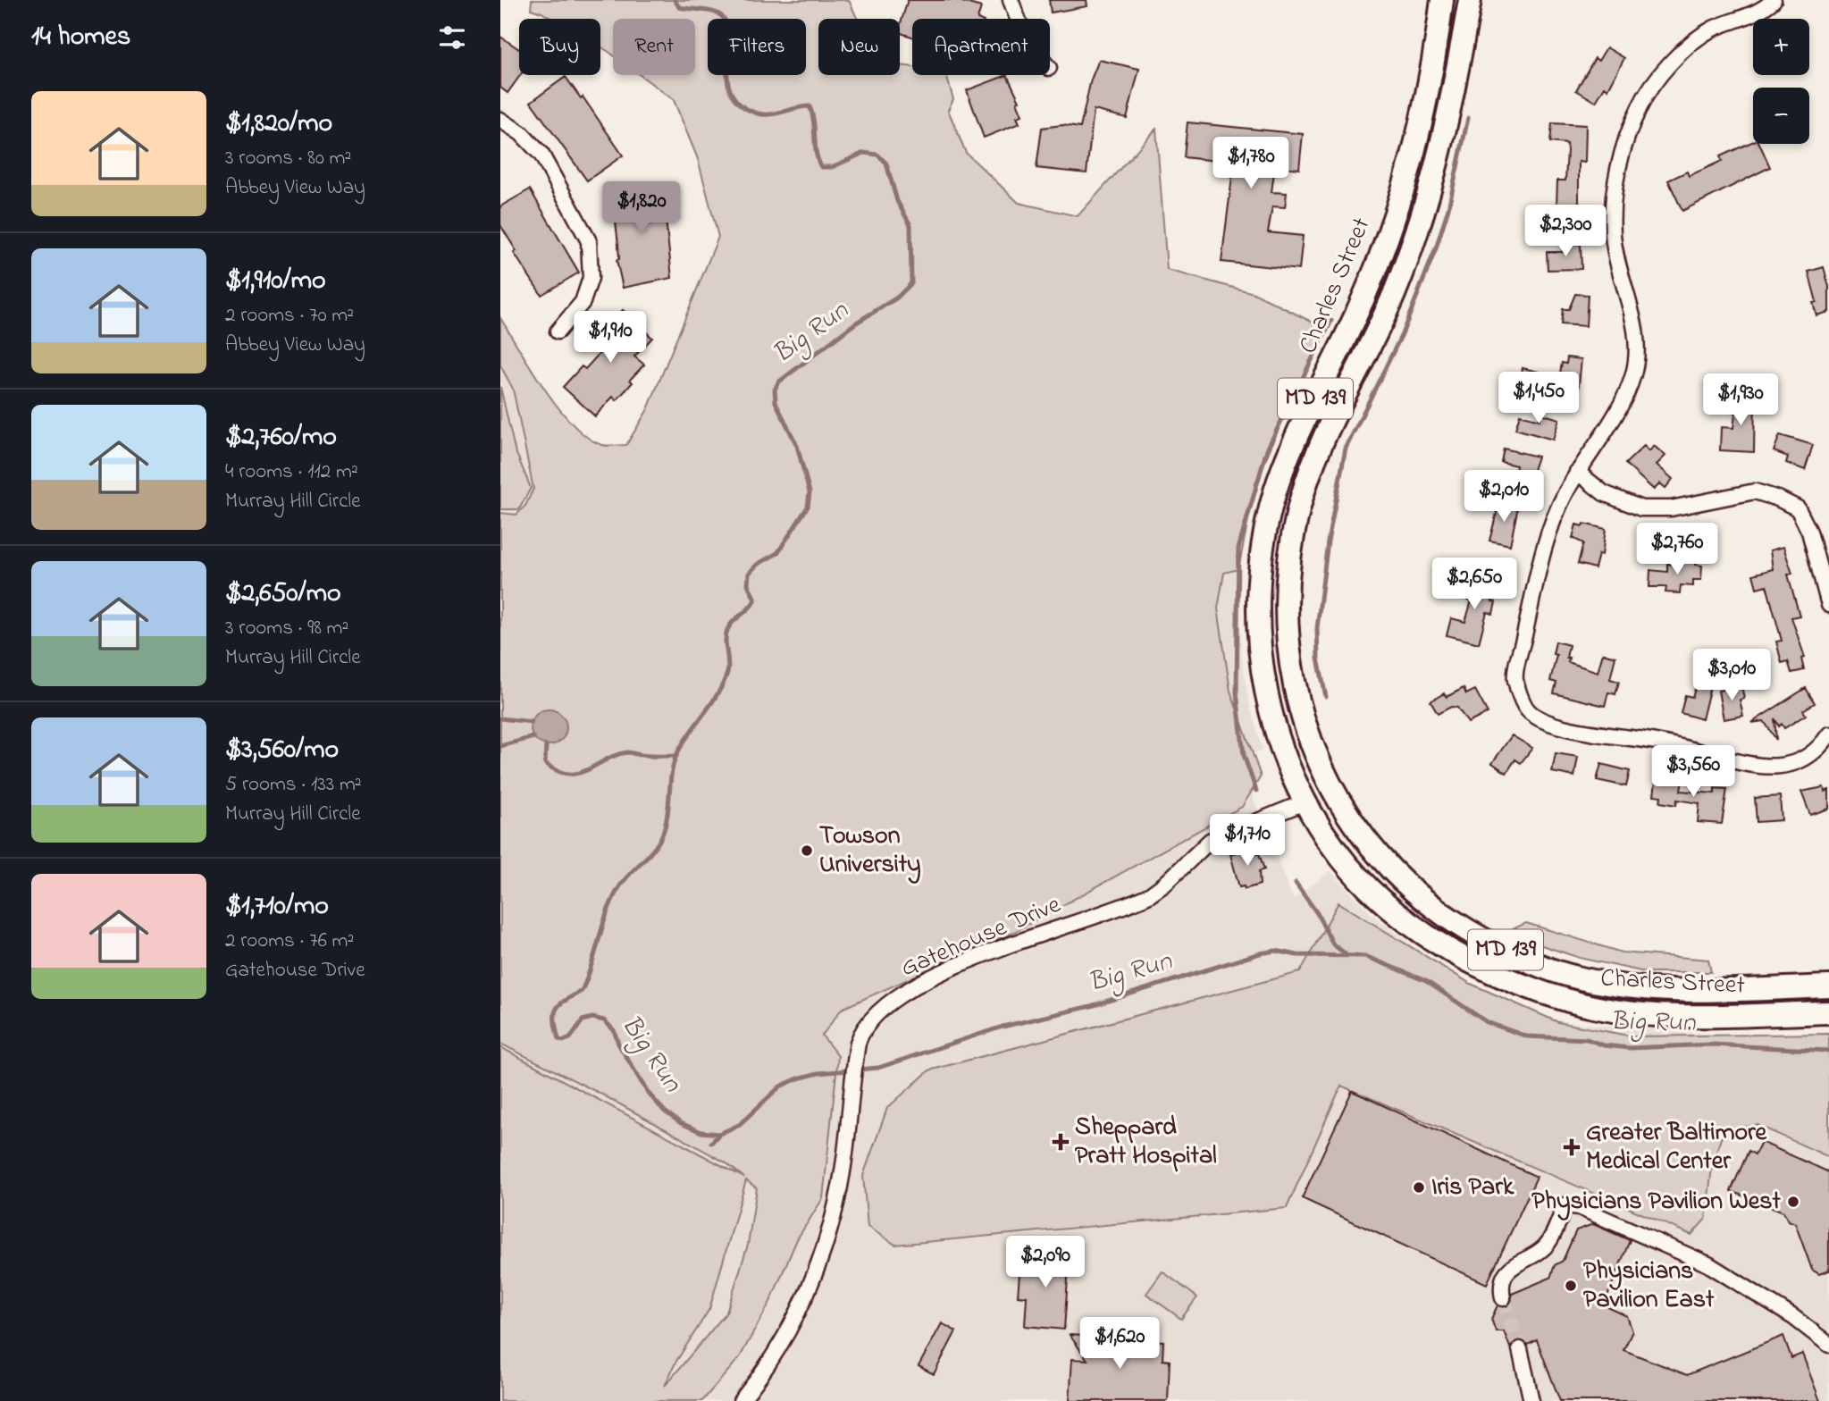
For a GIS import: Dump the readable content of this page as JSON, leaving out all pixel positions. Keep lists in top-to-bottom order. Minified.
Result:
{"streets":{"main road":["Charles Street","MD 139"],"street":["Gatehouse Drive"]},"crossings":[["Charles Street","Gatehouse Drive"]],"water":["Big Run"],"places":{"other":["Towson University","Iris Park","Physicians Pavilion West","Physicians Pavilion East"],"health":["Sheppard Pratt Hospital","Greater Baltimore Medical Center"]},"page":{"heading":"14 homes","map_buttons":["+","−"],"chip":["Buy","Rent","Filters","New","Apartment"],"list":[{"name":"$1,820/mo","note":"3 rooms · 80 m² · Abbey View Way"},{"name":"$1,910/mo","note":"2 rooms · 70 m² · Abbey View Way"},{"name":"$2,760/mo","note":"4 rooms · 112 m² · Murray Hill Circle"},{"name":"$2,650/mo","note":"3 rooms · 98 m² · Murray Hill Circle"},{"name":"$3,560/mo","note":"5 rooms · 133 m² · Murray Hill Circle"},{"name":"$1,710/mo","note":"2 rooms · 76 m² · Gatehouse Drive"}],"price":["$1,780","$1,820","$2,300","$1,910","$1,450","$1,930","$2,010","$2,760","$2,650","$3,010","$3,560","$1,710","$2,090","$1,620"]}}
